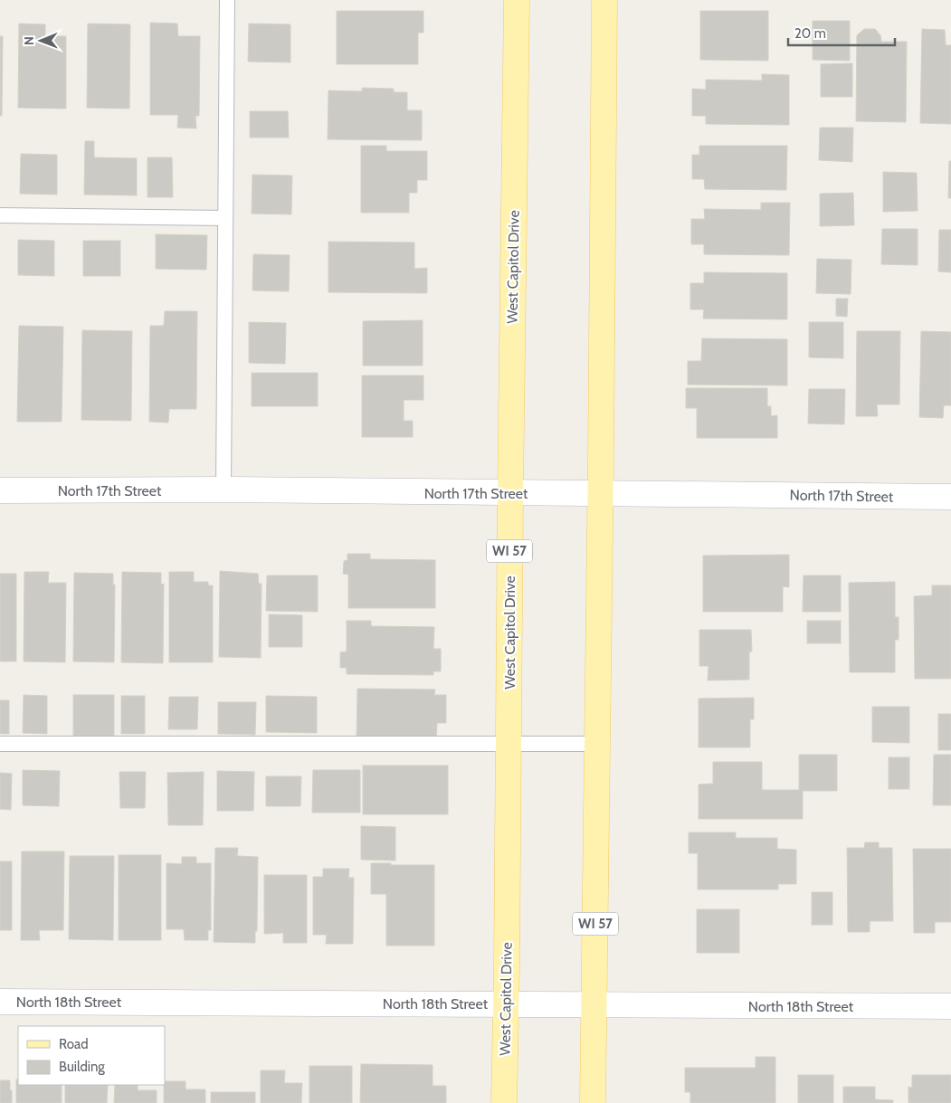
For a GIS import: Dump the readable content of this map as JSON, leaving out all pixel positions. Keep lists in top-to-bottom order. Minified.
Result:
{"streets":{"main road":["West Capitol Drive","WI 57"],"street":["North 17th Street","North 18th Street"]},"crossings":[["West Capitol Drive","North 17th Street"],["West Capitol Drive","North 18th Street"],["North 17th Street","WI 57"],["WI 57","North 18th Street"]],"legend":["Road","Building"],"scale_bar":"20 m","north":"left"}
